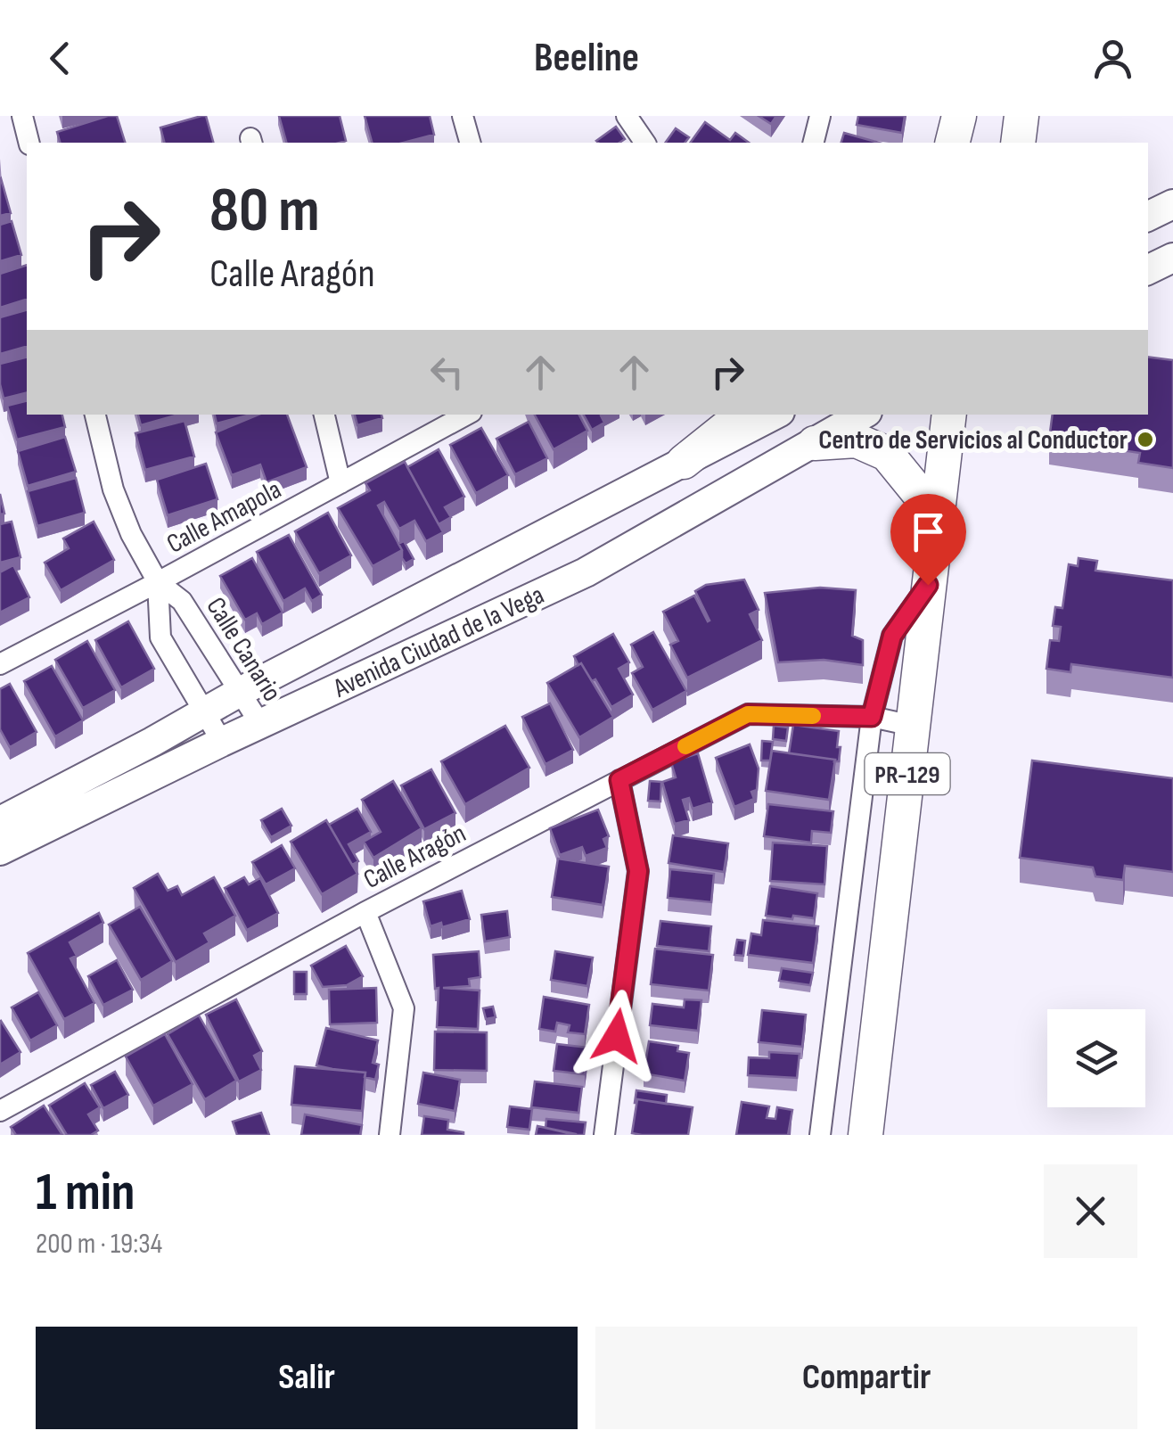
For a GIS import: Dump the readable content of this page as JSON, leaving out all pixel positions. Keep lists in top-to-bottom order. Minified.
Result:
{"streets":{"main road":["PR-129"],"street":["Calle Amapola","Avenida Ciudad de la Vega","Calle Canario","Calle Aragón"]},"crossings":[["Calle Amapola","Calle Canario"],["Avenida Ciudad de la Vega","Calle Canario"],["PR-129","Calle Aragón"]],"places":["Centro de Servicios al Conductor"],"page":{"header":"Beeline","turn":["80 m","Calle Aragón"],"heading":["1 min","200 m · 19:34"],"buttons":["Salir","Compartir"]}}
